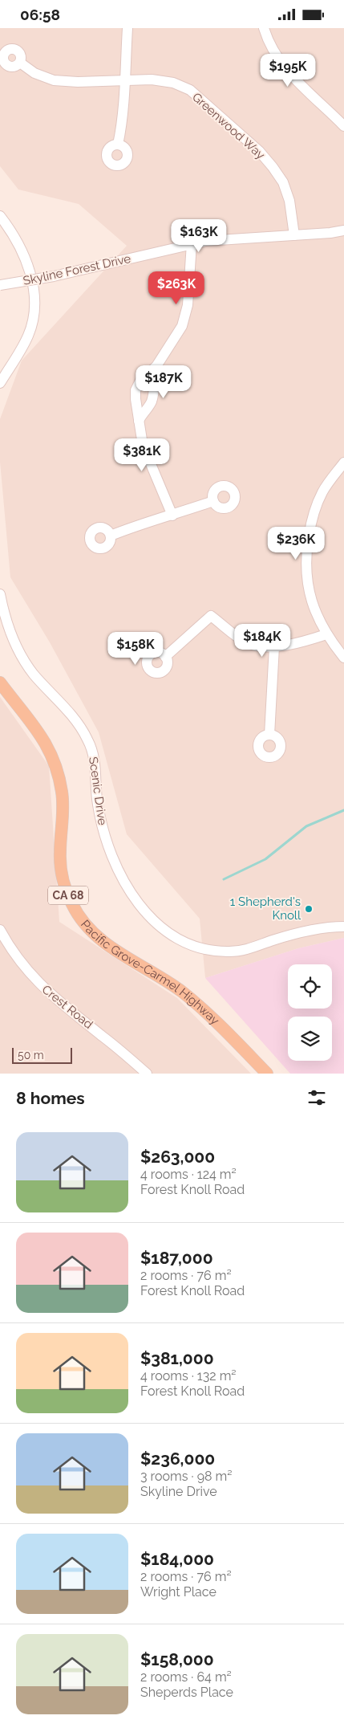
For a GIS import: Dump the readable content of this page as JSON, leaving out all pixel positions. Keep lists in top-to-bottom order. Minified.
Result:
{"streets":{"main road":["CA 68","Pacific Grove-Carmel Highway"],"street":["Greenwood Way","Skyline Forest Drive","Scenic Drive","Crest Road"]},"crossings":[["Greenwood Way","Skyline Forest Drive"]],"places":["1 Shepherd's Knoll"],"scale_bar":"50 m","page":{"status":"06:58","price":["$195K","$163K","$263K","$187K","$381K","$236K","$184K","$158K"],"scale":"50 m","heading":"8 homes","list":[{"name":"$263,000","note":"4 rooms · 124 m² · Forest Knoll Road"},{"name":"$187,000","note":"2 rooms · 76 m² · Forest Knoll Road"},{"name":"$381,000","note":"4 rooms · 132 m² · Forest Knoll Road"},{"name":"$236,000","note":"3 rooms · 98 m² · Skyline Drive"},{"name":"$184,000","note":"2 rooms · 76 m² · Wright Place"},{"name":"$158,000","note":"2 rooms · 64 m² · Sheperds Place"}]}}
